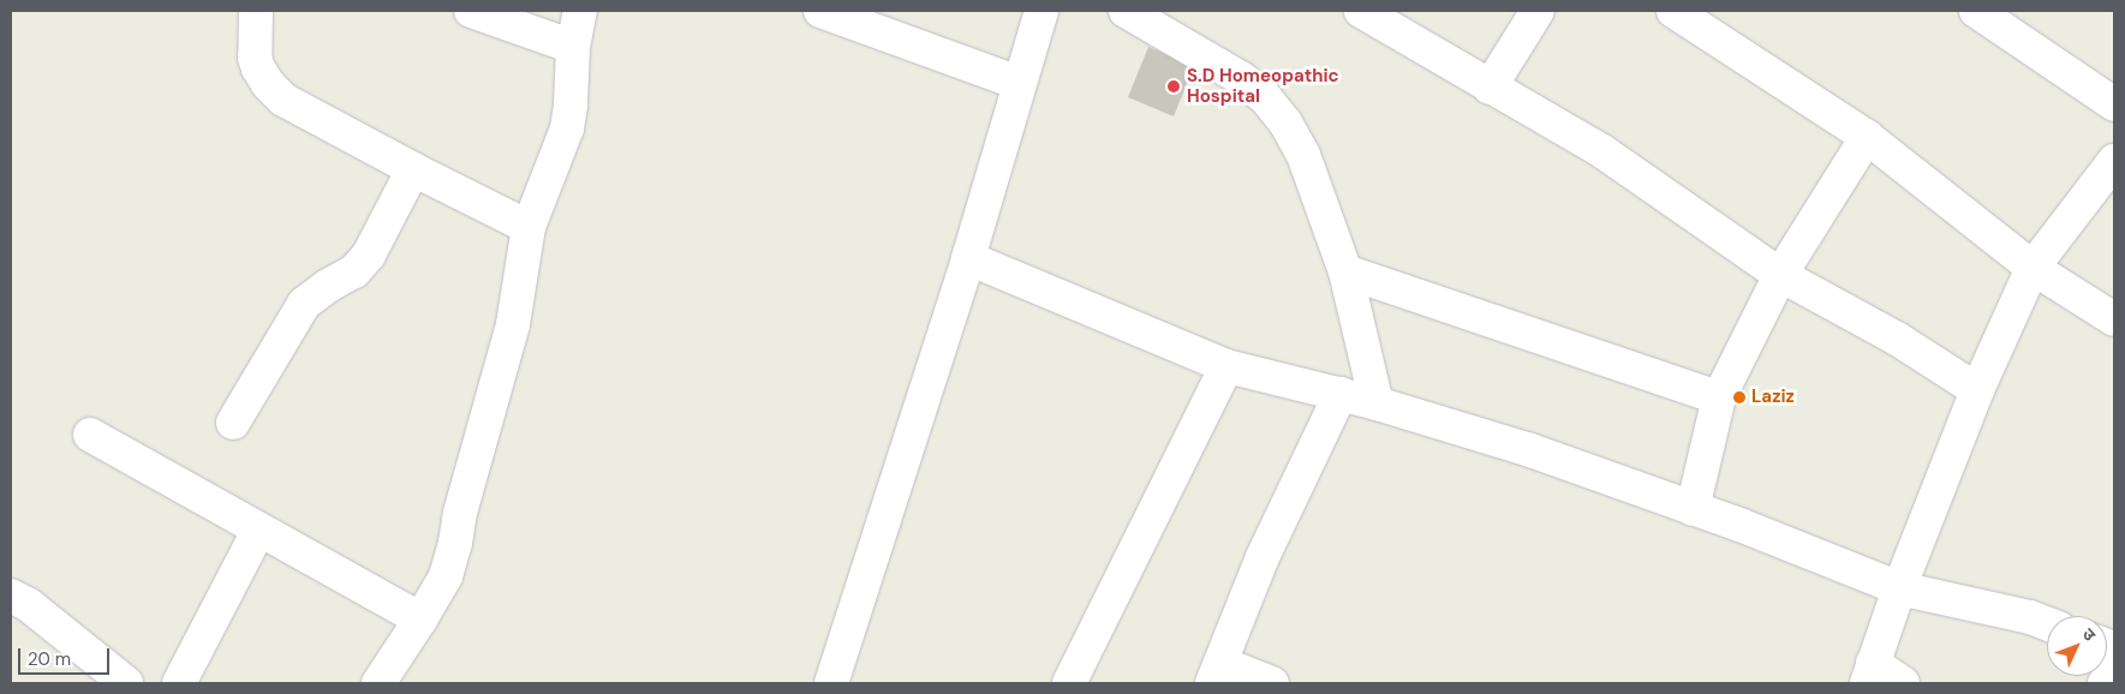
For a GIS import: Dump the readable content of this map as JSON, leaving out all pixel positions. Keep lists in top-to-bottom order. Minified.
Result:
{"places":["S.D Homeopathic Hospital","Laziz"],"scale_bar":"20 m","north":"top right"}
